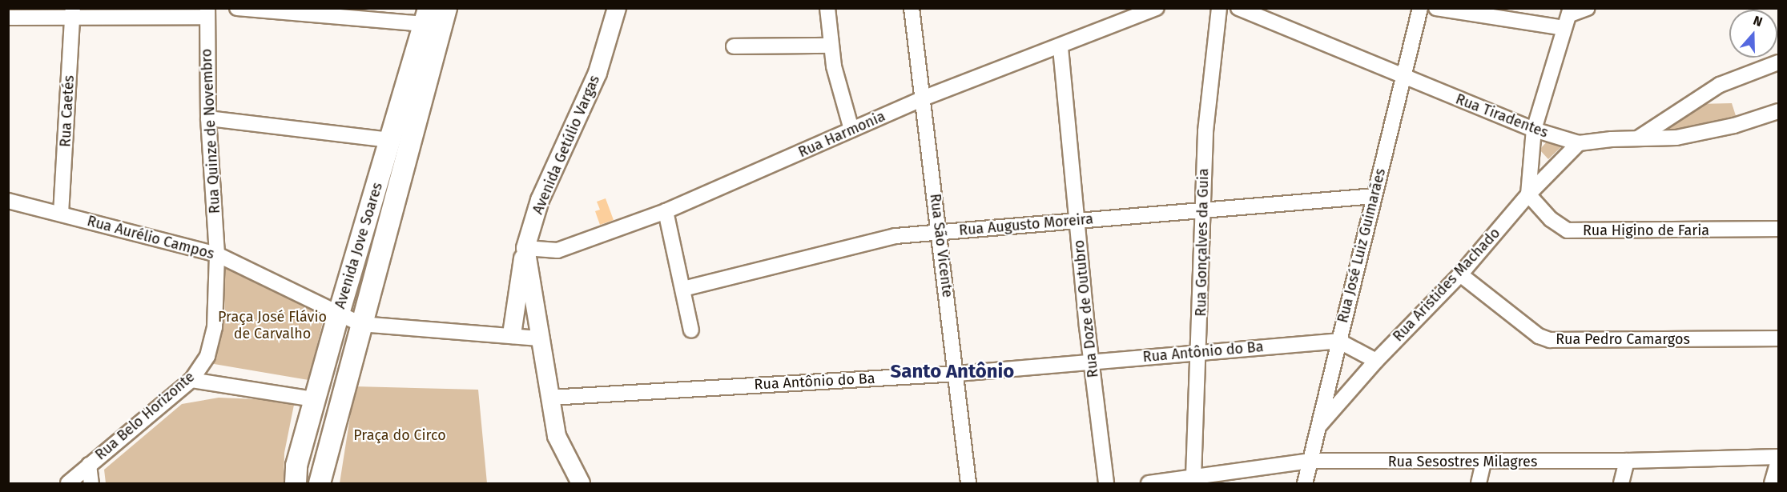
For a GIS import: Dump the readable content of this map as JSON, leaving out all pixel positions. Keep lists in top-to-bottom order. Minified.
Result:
{"streets":{"main road":["Avenida Jove Soares"],"street":["Rua Caetés","Rua Tiradentes","Rua Quinze de Novembro","Rua Harmonia","Avenida Getúlio Vargas","Rua Augusto Moreira","Rua Higino de Faria","Rua Aurélio Campos","Rua Gonçalves da Guia","Rua São Vicente","Rua José Luiz Guimarães","Rua Aristides Machado","Rua Doze de Outubro","Rua Pedro Camargos","Rua Antônio do Ba","Rua Belo Horizonte","Rua Sesostres Milagres"]},"crossings":[["Rua Caetés","Rua Aurélio Campos"],["Rua Tiradentes","Rua José Luiz Guimarães"],["Rua Tiradentes","Rua Aristides Machado"],["Rua Quinze de Novembro","Rua Aurélio Campos"],["Rua Quinze de Novembro","Rua Belo Horizonte"],["Rua Harmonia","Avenida Getúlio Vargas"],["Rua Harmonia","Rua São Vicente"],["Rua Harmonia","Rua Doze de Outubro"],["Avenida Getúlio Vargas","Rua Antônio do Ba"],["Rua Augusto Moreira","Rua Gonçalves da Guia"],["Rua Augusto Moreira","Rua São Vicente"],["Rua Augusto Moreira","Rua José Luiz Guimarães"],["Rua Augusto Moreira","Rua Doze de Outubro"],["Rua Higino de Faria","Rua Aristides Machado"],["Rua Aurélio Campos","Avenida Jove Soares"],["Rua Aurélio Campos","Rua Belo Horizonte"],["Rua Gonçalves da Guia","Rua Antônio do Ba"],["Rua Gonçalves da Guia","Rua Sesostres Milagres"],["Rua São Vicente","Rua Antônio do Ba"],["Rua José Luiz Guimarães","Rua Aristides Machado"],["Rua José Luiz Guimarães","Rua Antônio do Ba"],["Rua José Luiz Guimarães","Rua Sesostres Milagres"],["Rua Aristides Machado","Rua Pedro Camargos"],["Rua Doze de Outubro","Rua Antônio do Ba"]],"districts":["Santo Antônio"],"parks":["Praça José Flávio de Carvalho","Praça do Circo"],"north":"top"}
